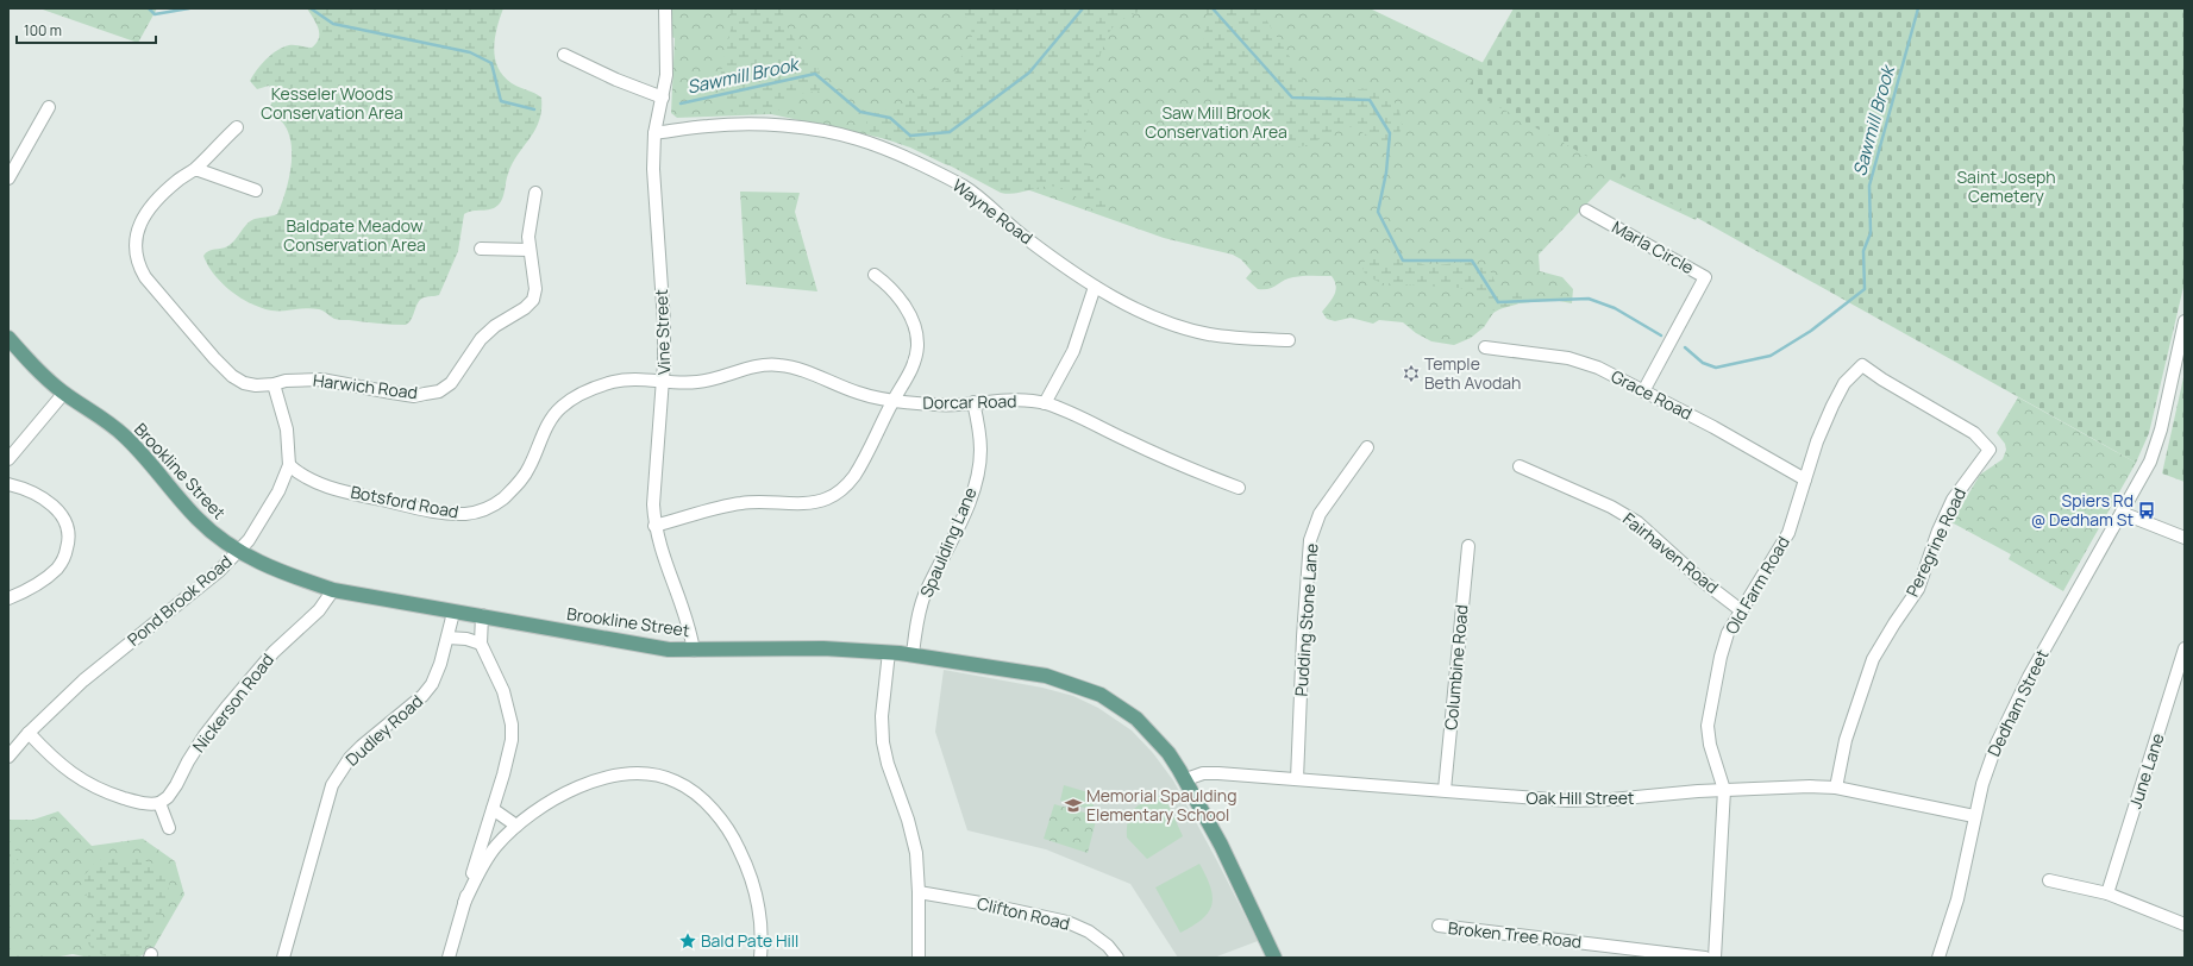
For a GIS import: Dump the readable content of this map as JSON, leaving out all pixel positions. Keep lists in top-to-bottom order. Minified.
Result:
{"streets":{"main road":["Brookline Street"],"street":["Wayne Road","Marla Circle","Vine Street","Harwich Road","Grace Road","Dorcar Road","Botsford Road","Spaulding Lane","Peregrine Road","Fairhaven Road","Old Farm Road","Pond Brook Road","Pudding Stone Lane","Columbine Road","Nickerson Road","Dedham Street","Dudley Road","June Lane","Oak Hill Street","Clifton Road","Broken Tree Road"]},"crossings":[["Wayne Road","Vine Street"],["Marla Circle","Grace Road"],["Vine Street","Dorcar Road"],["Vine Street","Brookline Street"],["Vine Street","Botsford Road"],["Grace Road","Old Farm Road"],["Dorcar Road","Botsford Road"],["Dorcar Road","Spaulding Lane"],["Brookline Street","Spaulding Lane"],["Brookline Street","Pond Brook Road"],["Brookline Street","Nickerson Road"],["Brookline Street","Dudley Road"],["Brookline Street","Oak Hill Street"],["Botsford Road","Pond Brook Road"],["Peregrine Road","Old Farm Road"],["Peregrine Road","Oak Hill Street"],["Fairhaven Road","Old Farm Road"],["Old Farm Road","Oak Hill Street"],["Pudding Stone Lane","Oak Hill Street"],["Columbine Road","Oak Hill Street"],["Dedham Street","Oak Hill Street"]],"water":["Sawmill Brook"],"parks":["Kesseler Woods Conservation Area","Saw Mill Brook Conservation Area","Saint Joseph Cemetery","Baldpate Meadow Conservation Area"],"places":{"synagogue":["Temple Beth Avodah"],"bus stop":["Spiers Rd @ Dedham St"],"school or university":["Memorial Spaulding Elementary School"],"place":["Bald Pate Hill"]},"scale_bar":"100 m"}
